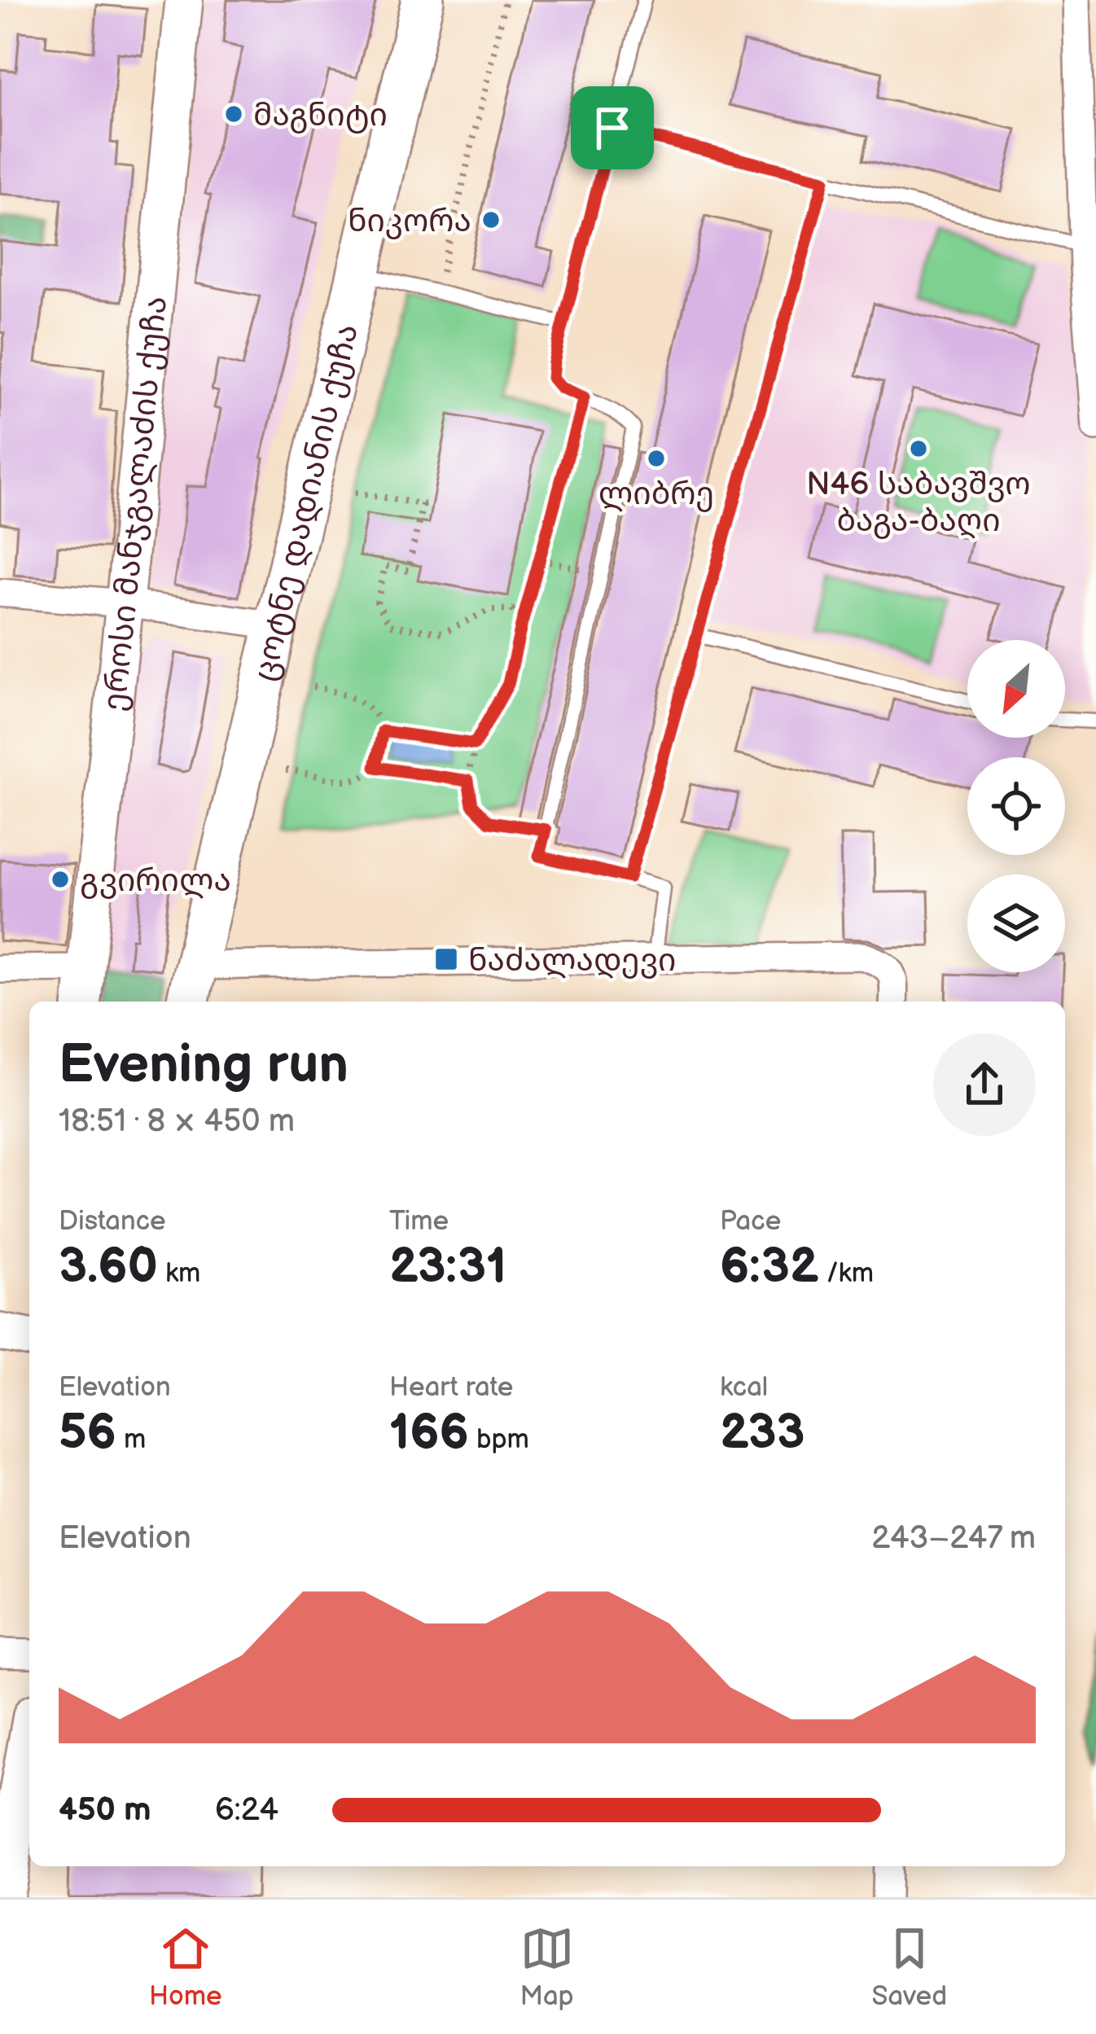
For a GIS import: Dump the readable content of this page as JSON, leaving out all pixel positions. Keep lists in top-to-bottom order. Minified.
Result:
{"streets":{"main road":["ცოტნე დადიანის ქუჩა"],"street":["ეროსი მანჯგალაძის ქუჩა"]},"places":{"other":["მაგნიტი","ნიკორა","N46 საბავშვო ბაგა-ბაღი","ლიბრე","გვირილა"],"transit":["ნაძალადევი"]},"north":"bottom left","page":{"heading":["Evening run","18:51 · 8 × 450 m"],"stats":[["Distance","3.60 km"],["Time","23:31"],["Pace","6:32 /km"],["Elevation","56 m"],["Heart rate","166 bpm"],["kcal","233"]],"chart":["Elevation","243–247 m"],"list":[{"name":"450 m","note":"6:24"}],"tabs":["Home","Map","Saved"]}}
